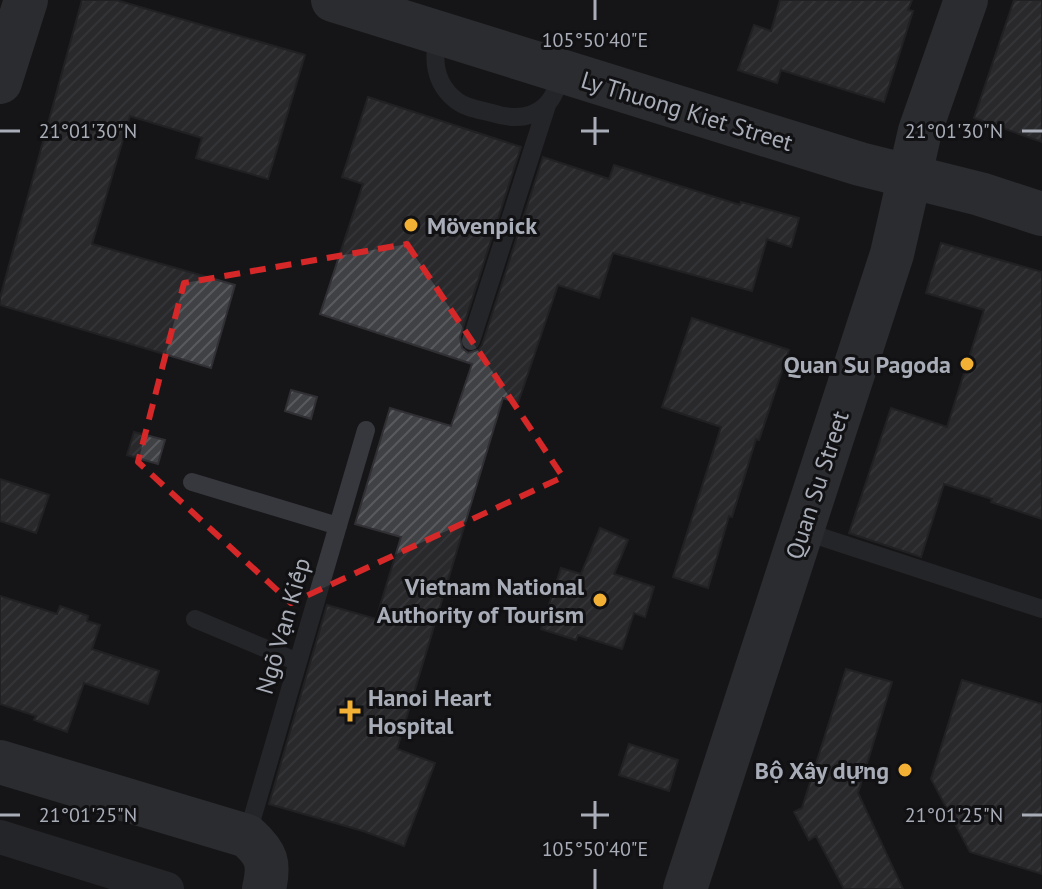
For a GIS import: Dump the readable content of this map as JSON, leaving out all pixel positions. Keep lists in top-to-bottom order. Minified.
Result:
{"streets":{"street":["Ly Thuong Kiet Street","Quan Su Street"],"lane":["Ngõ Vạn Kiếp"]},"crossings":[["Ly Thuong Kiet Street","Quan Su Street"]],"places":{"other":["Mövenpick","Quan Su Pagoda","Vietnam National Authority of Tourism","Bộ Xây dựng"],"health":["Hanoi Heart Hospital"]},"coordinates":["105°50'40\"E","21°01'30\"N","21°01'25\"N"]}
